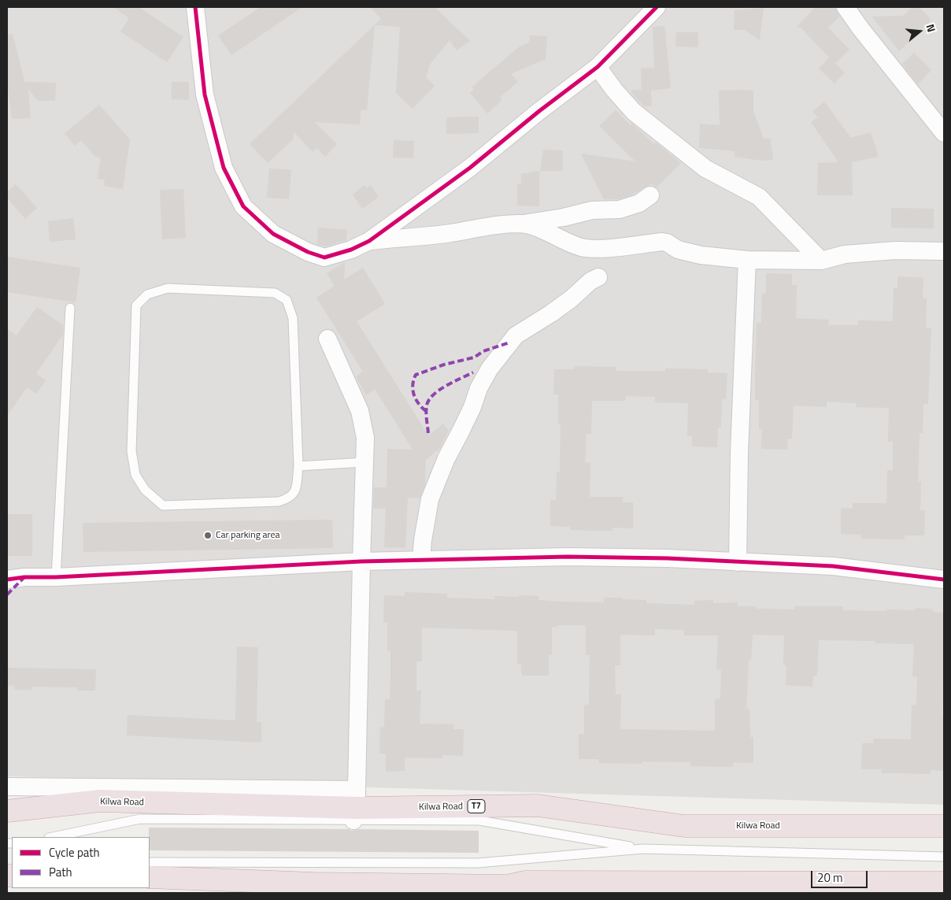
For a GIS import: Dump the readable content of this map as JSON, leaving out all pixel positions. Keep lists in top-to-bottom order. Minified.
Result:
{"streets":{"highway":["Kilwa Road","T7"]},"places":["Car parking area"],"legend":["Cycle path","Path"],"scale_bar":"20 m","north":"right"}
